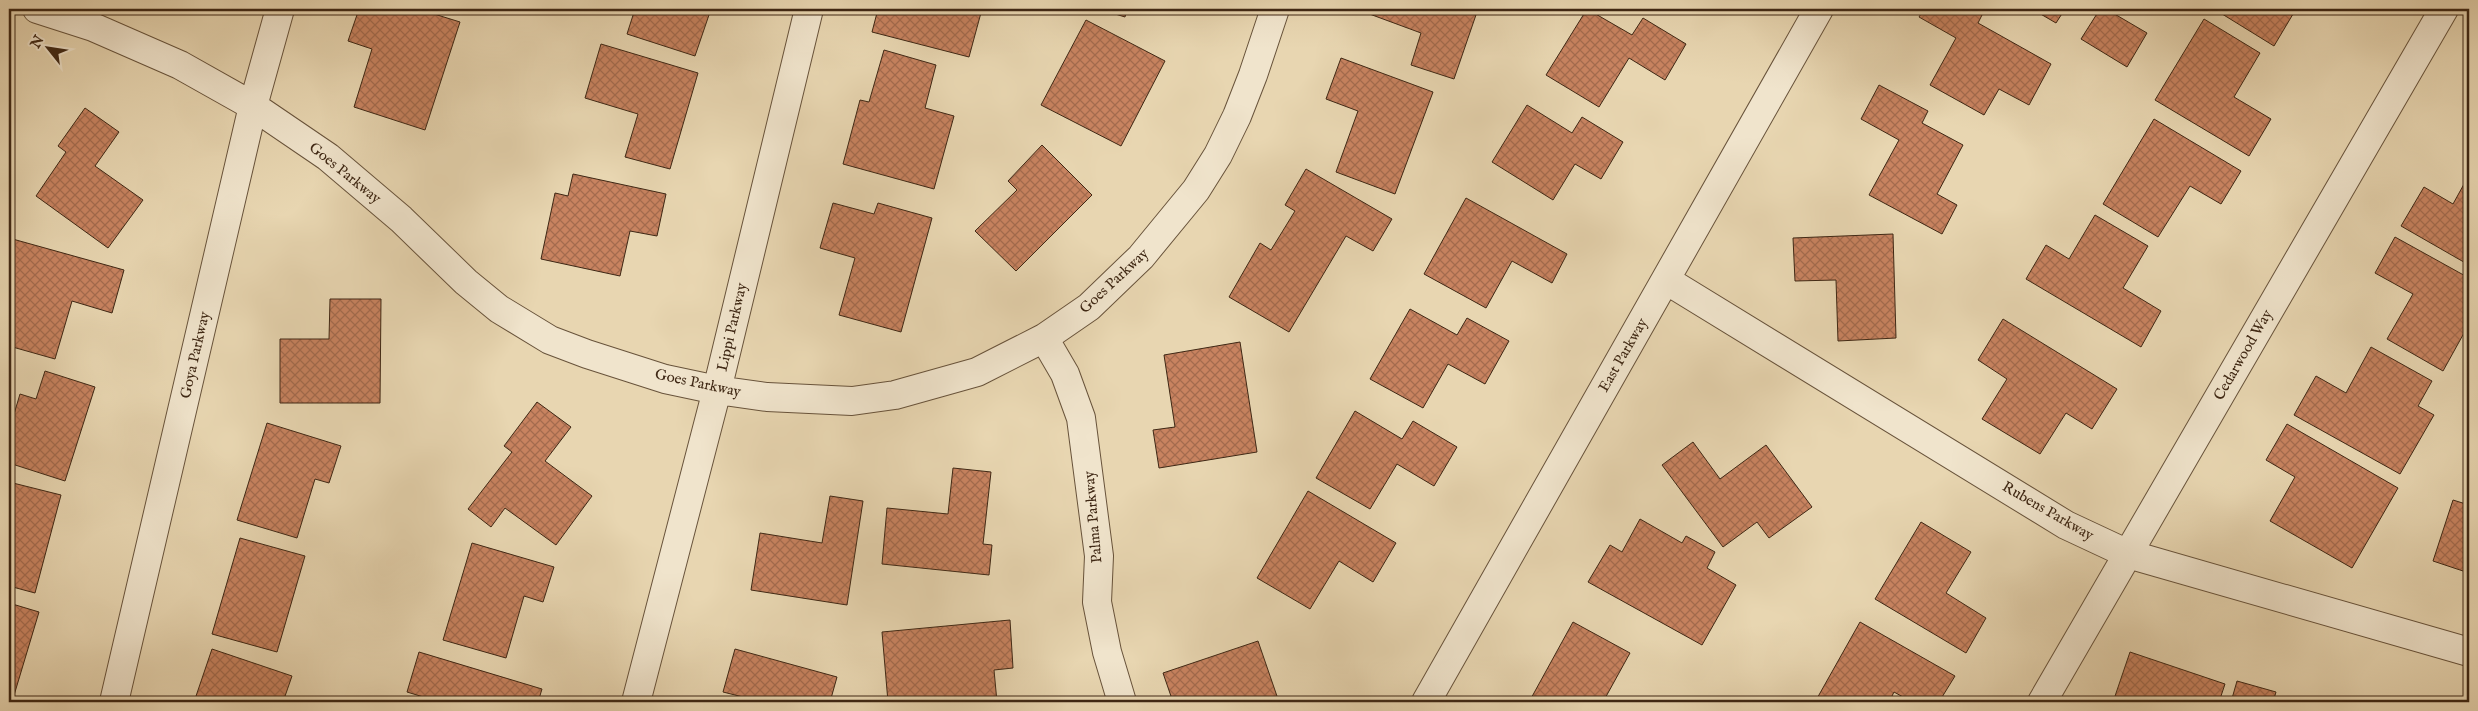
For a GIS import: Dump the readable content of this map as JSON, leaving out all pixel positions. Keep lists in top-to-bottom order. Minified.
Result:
{"streets":{"street":["Goes Parkway","Lippi Parkway","Goya Parkway","East Parkway","Cedarwood Way","Rubens Parkway","Palma Parkway"]},"crossings":[["Goes Parkway","Lippi Parkway"],["Goes Parkway","Goya Parkway"],["Goes Parkway","Palma Parkway"],["East Parkway","Rubens Parkway"],["Cedarwood Way","Rubens Parkway"]],"north":"top left"}
